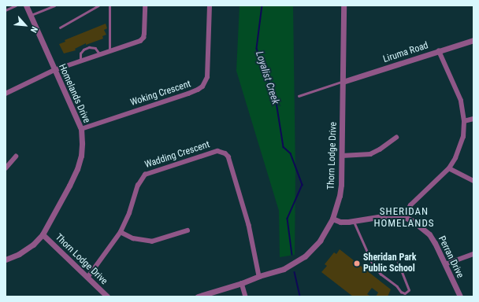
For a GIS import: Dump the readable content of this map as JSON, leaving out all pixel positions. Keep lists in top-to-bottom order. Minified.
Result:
{"streets":{"street":["Liruma Road","Homelands Drive","Woking Crescent","Wadding Crescent","Thorn Lodge Drive","Perran Drive"]},"crossings":[["Liruma Road","Thorn Lodge Drive"],["Homelands Drive","Woking Crescent"],["Homelands Drive","Thorn Lodge Drive"],["Wadding Crescent","Thorn Lodge Drive"],["Thorn Lodge Drive","Perran Drive"]],"districts":["SHERIDAN HOMELANDS"],"water":["Loyalist Creek"],"places":["Sheridan Park Public School"],"north":"bottom right"}
